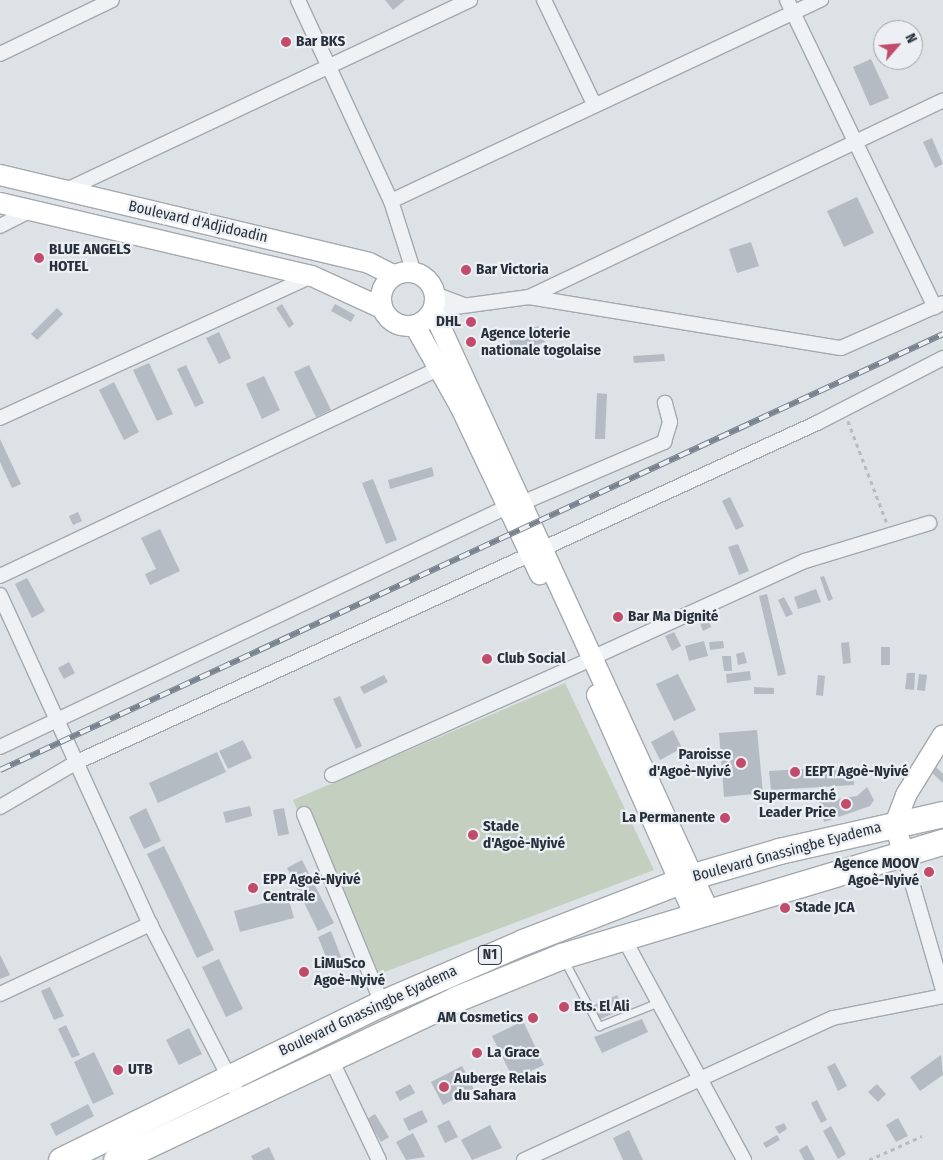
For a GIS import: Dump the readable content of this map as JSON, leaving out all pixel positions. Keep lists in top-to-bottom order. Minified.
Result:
{"streets":{"highway":["Boulevard Gnassingbe Eyadema","N1"],"main road":["Boulevard d'Adjidoadin"]},"places":["Bar BKS","BLUE ANGELS HOTEL","Bar Victoria","DHL","Agence loterie nationale togolaise","Bar Ma Dignité","Club Social","Paroisse d'Agoè-Nyivé","EEPT Agoè-Nyivé","Supermarché Leader Price","La Permanente","Stade d'Agoè-Nyivé","Agence MOOV Agoè-Nyivé","EPP Agoè-Nyivé Centrale","Stade JCA","LiMuSco Agoè-Nyivé","Ets. El Ali","AM Cosmetics","La Grace","UTB","Auberge Relais du Sahara"],"north":"top right"}
